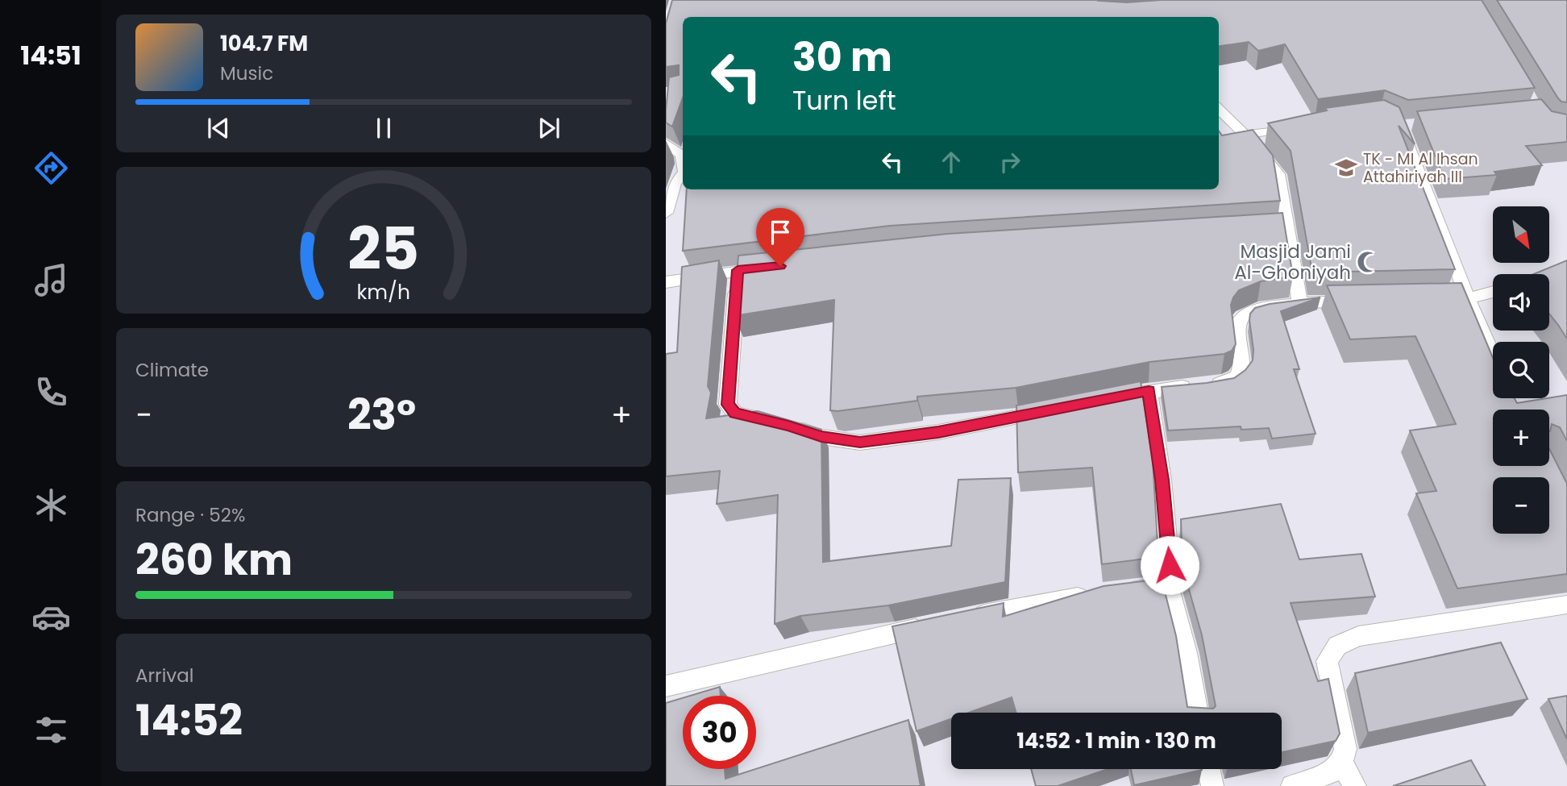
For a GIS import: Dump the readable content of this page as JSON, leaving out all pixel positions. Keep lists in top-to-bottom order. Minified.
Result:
{"places":{"school or university":["TK - MI Al Ihsan Attahiriyah III"],"mosque":["Masjid Jami Al-Ghoniyah"]},"north":"bottom right","page":{"tabs":"14:51","turn":["30 m","Turn left"],"song":["104.7 FM","Music"],"map_buttons":["+","−"],"tile":["Climate",["Range · 52%","260 km"],["Arrival","14:52"]],"heat":["−","23°","+"],"limit":"30","trip":"14:52 · 1 min · 130 m","gauge":["25","km/h"]}}
